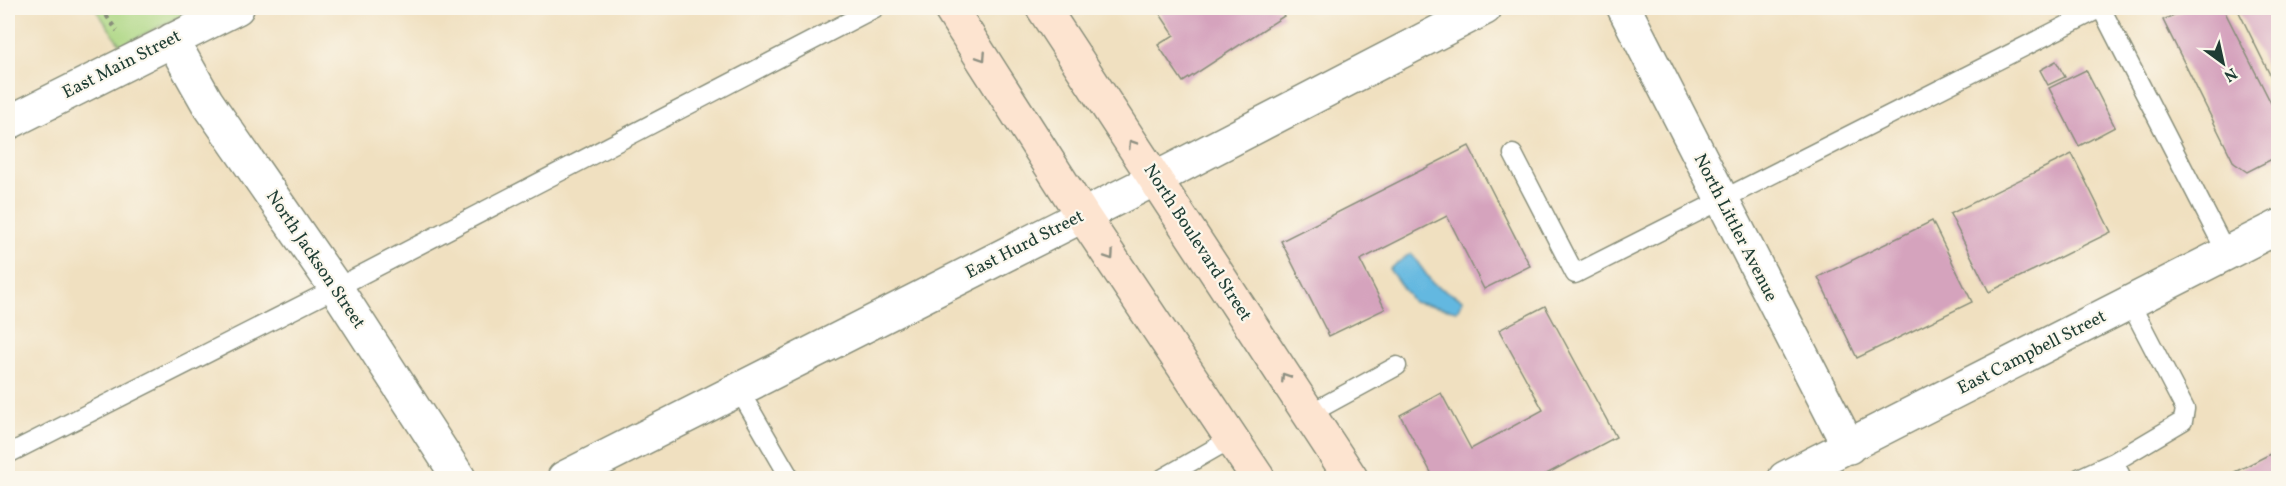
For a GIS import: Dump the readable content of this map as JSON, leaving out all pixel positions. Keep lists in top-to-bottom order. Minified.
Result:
{"streets":{"main road":["North Boulevard Street"],"street":["East Main Street","North Littler Avenue","East Hurd Street","North Jackson Street","East Campbell Street"]},"crossings":[["East Main Street","North Jackson Street"],["North Littler Avenue","East Campbell Street"],["North Boulevard Street","East Hurd Street"]],"north":"bottom right"}
